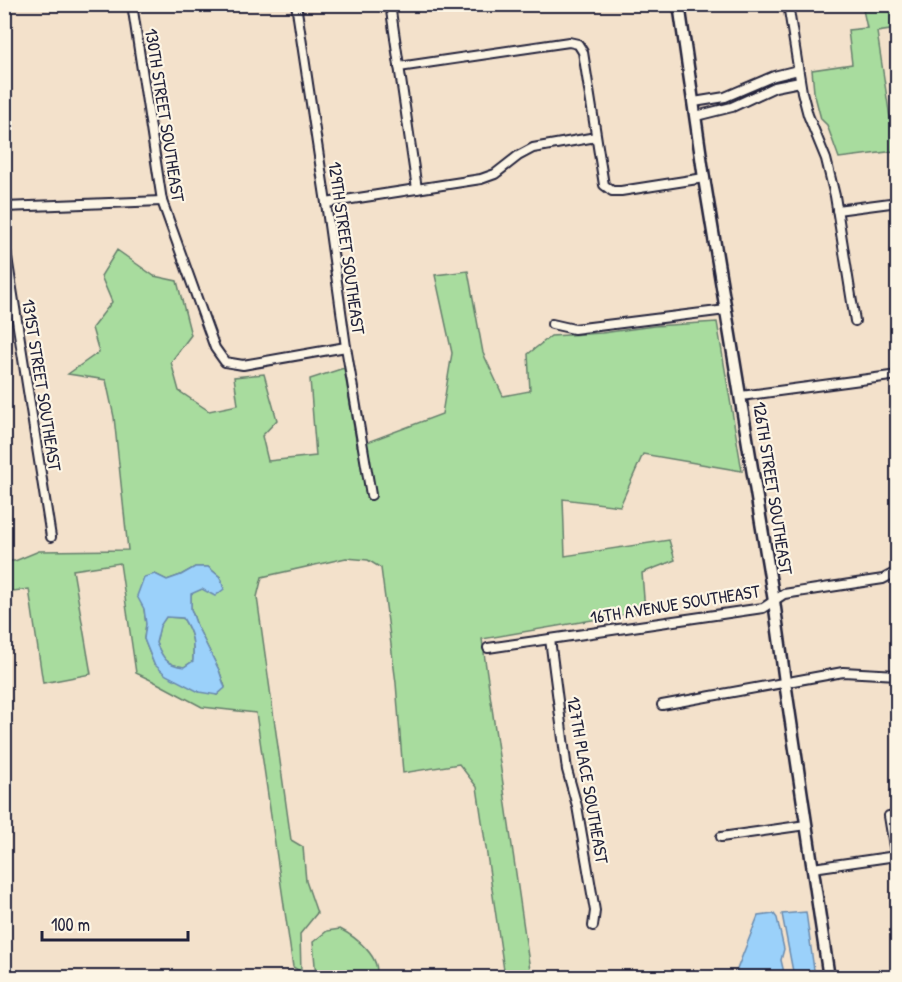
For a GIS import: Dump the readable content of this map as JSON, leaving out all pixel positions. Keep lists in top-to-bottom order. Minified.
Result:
{"streets":{"street":["130TH STREET SOUTHEAST","129TH STREET SOUTHEAST","131ST STREET SOUTHEAST","126TH STREET SOUTHEAST","16TH AVENUE SOUTHEAST","127TH PLACE SOUTHEAST"]},"crossings":[["130TH STREET SOUTHEAST","129TH STREET SOUTHEAST"],["126TH STREET SOUTHEAST","16TH AVENUE SOUTHEAST"],["16TH AVENUE SOUTHEAST","127TH PLACE SOUTHEAST"]],"scale_bar":"100 m"}
